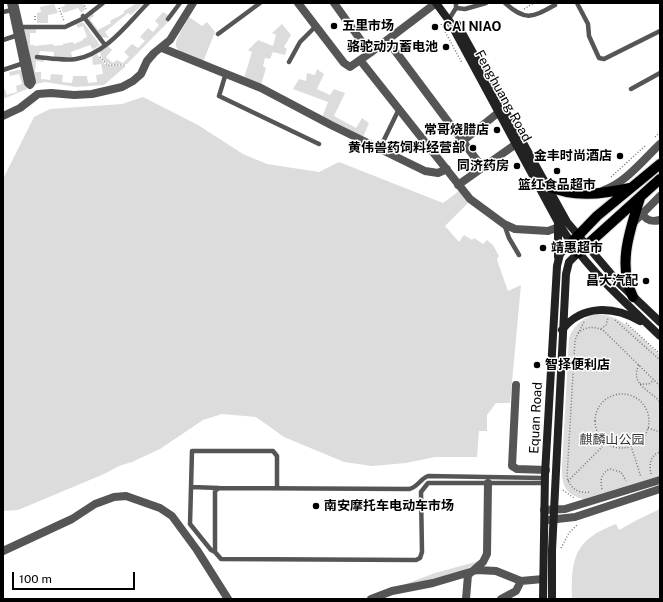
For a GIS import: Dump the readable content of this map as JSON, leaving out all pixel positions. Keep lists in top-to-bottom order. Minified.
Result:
{"streets":{"main road":["Fenghuang Road","Equan Road"]},"crossings":[["Fenghuang Road","Equan Road"]],"parks":["麒麟山公园"],"places":["五里市场","CAI NIAO","骆驼动力蓄电池","常哥烧腊店","黄伟兽药饲料经营部","金丰时尚酒店","同济药房","篮红食品超市","靖惠超市","昌大汽配","智择便利店","南安摩托车电动车市场"],"scale_bar":"100 m"}
